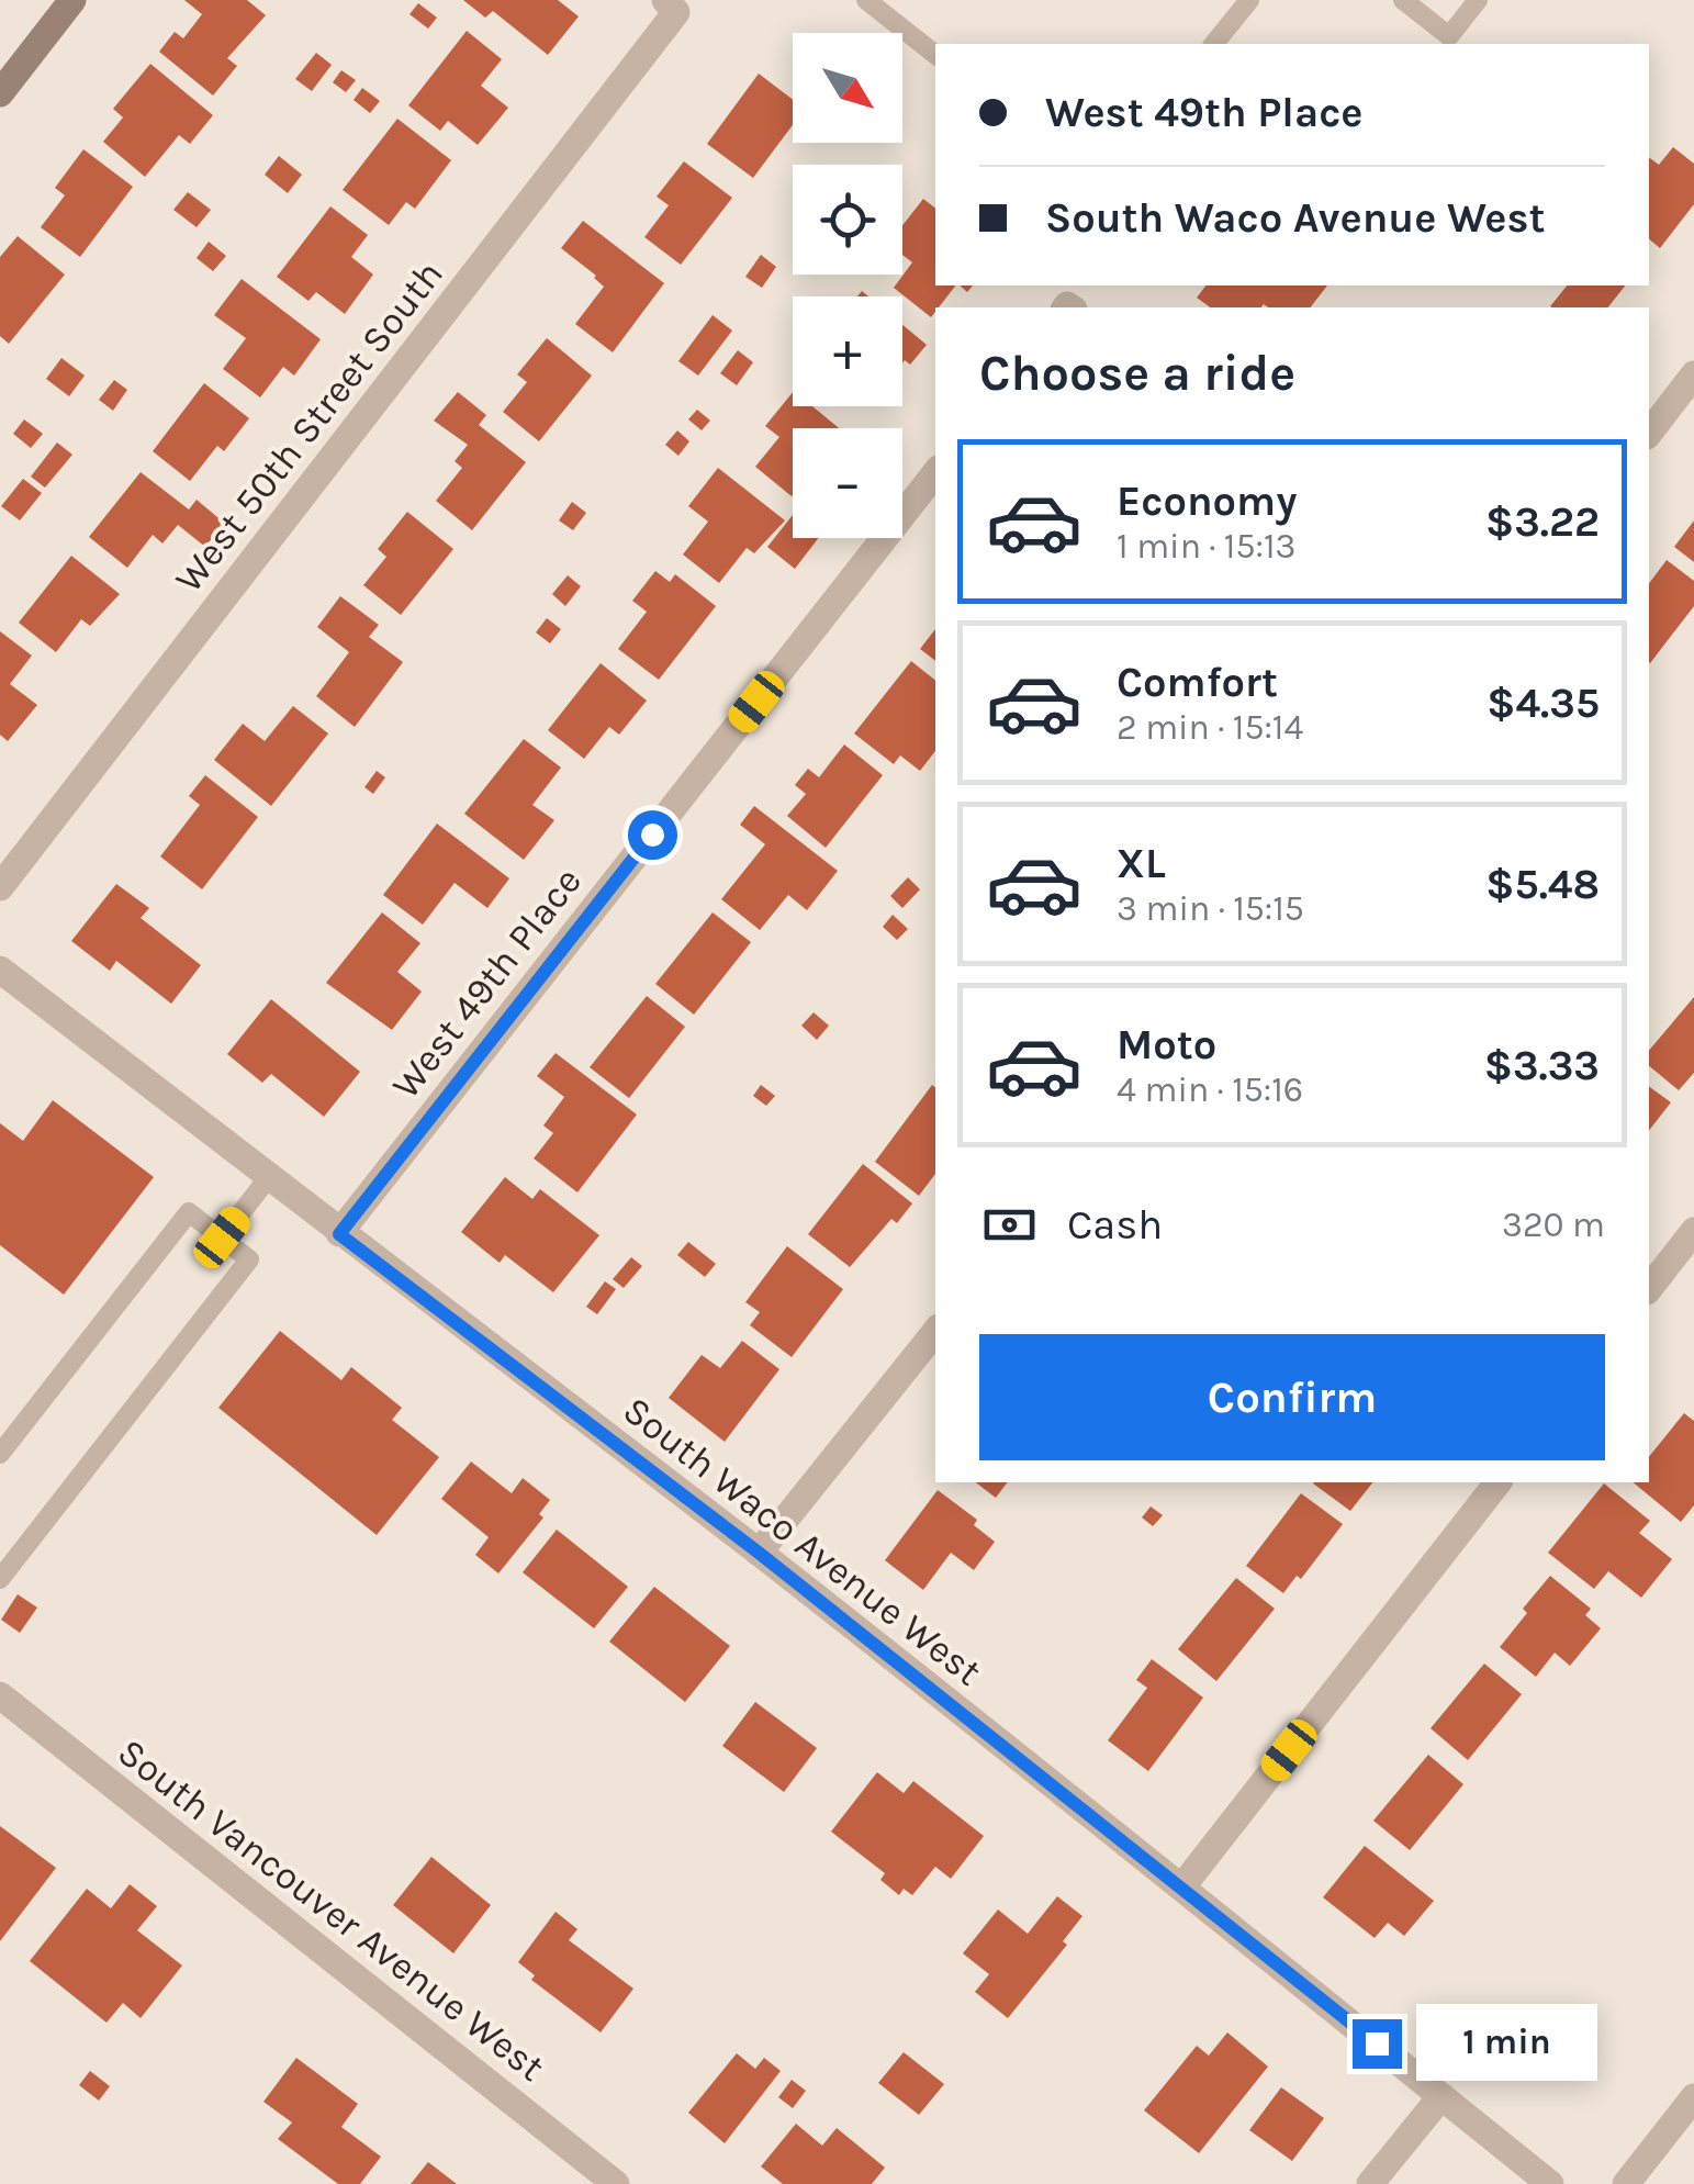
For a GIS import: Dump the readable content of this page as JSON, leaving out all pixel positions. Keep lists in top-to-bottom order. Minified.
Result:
{"streets":{"street":["West 50th Street South","West 49th Place","South Waco Avenue West","South Vancouver Avenue West"]},"crossings":[["West 49th Place","South Waco Avenue West"]],"north":"bottom right","page":{"map_buttons":["+","−"],"banner":["West 49th Place","South Waco Avenue West"],"heading":"Choose a ride","list":[{"name":"Economy","note":"1 min · 15:13","value":"$3.22"},{"name":"Comfort","note":"2 min · 15:14","value":"$4.35"},{"name":"XL","note":"3 min · 15:15","value":"$5.48"},{"name":"Moto","note":"4 min · 15:16","value":"$3.33"}],"pay":["Cash","320 m"],"buttons":"Confirm","bubble":"1 min"}}
